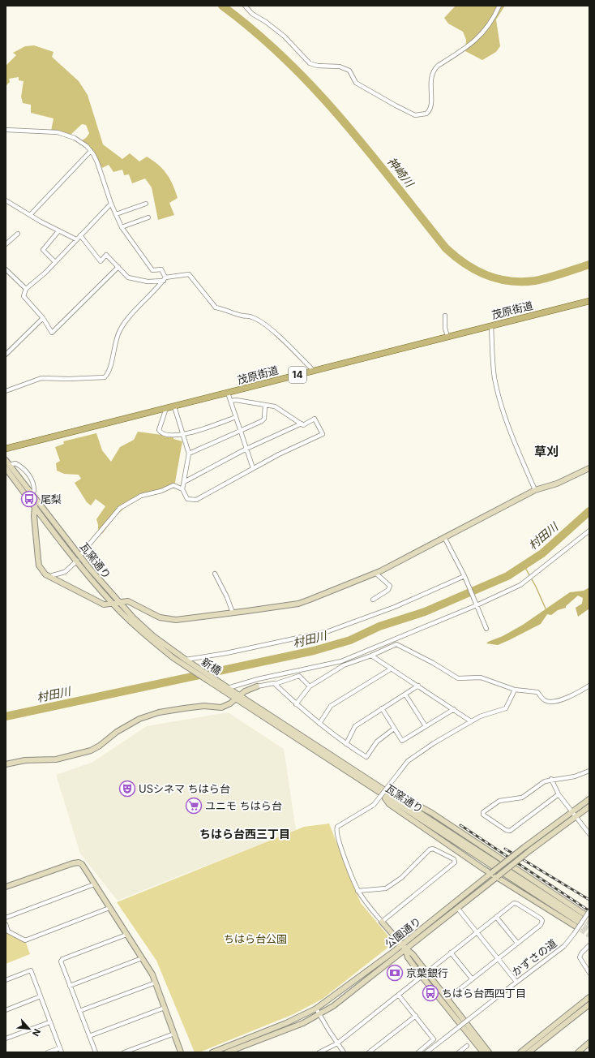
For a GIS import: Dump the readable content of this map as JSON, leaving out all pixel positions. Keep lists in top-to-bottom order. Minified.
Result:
{"streets":{"main road":["茂原街道","14"],"street":["瓦窯通り","新橋","公園通り","かずさの道"]},"crossings":[["瓦窯通り","新橋"]],"districts":["草刈","ちはら台西三丁目"],"water":["神崎川","村田川"],"parks":["ちはら台公園"],"places":{"bus stop":["尾梨","ちはら台西四丁目"],"theatre":["USシネマ ちはら台"],"supermarket":["ユニモ ちはら台"],"bank":["京葉銀行"]},"north":"bottom right"}
